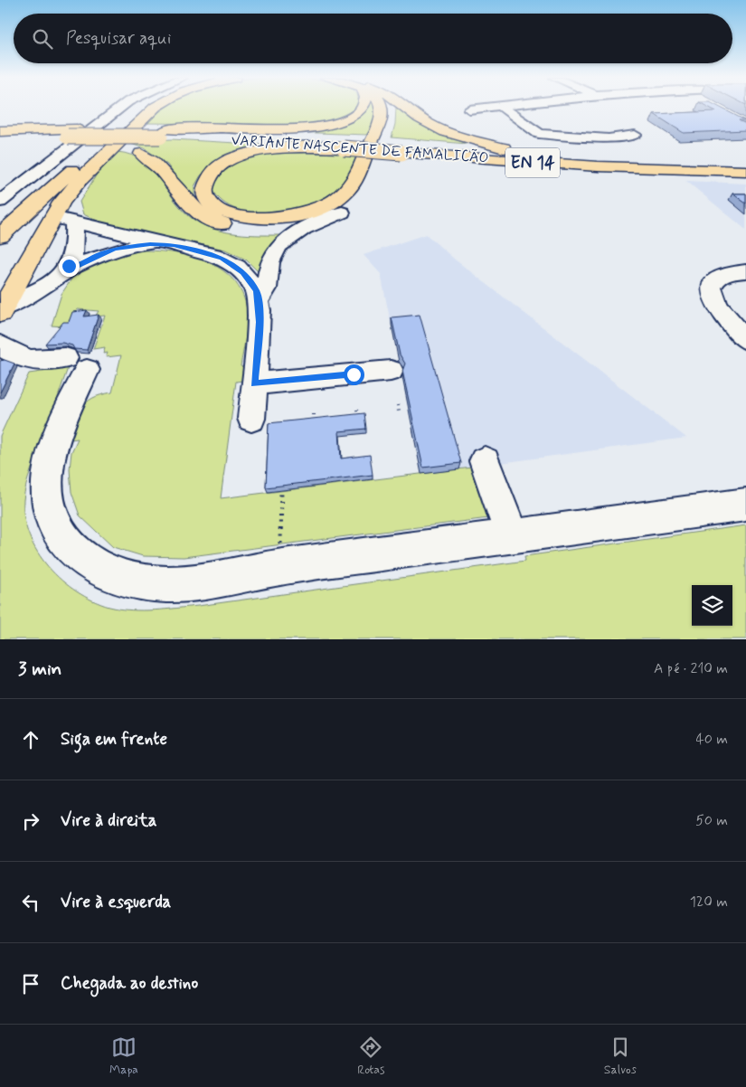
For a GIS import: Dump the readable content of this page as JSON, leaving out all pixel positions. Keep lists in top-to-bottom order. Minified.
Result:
{"streets":{"highway":["VARIANTE NASCENTE DE FAMALICÃO","EN 14"]},"page":{"search":"Pesquisar aqui","heading":["3 min","A pé · 210 m"],"list":[["Siga em frente","40 m"],["Vire à direita","50 m"],["Vire à esquerda","120 m"],"Chegada ao destino"],"nav":["Mapa","Rotas","Salvos"]}}
